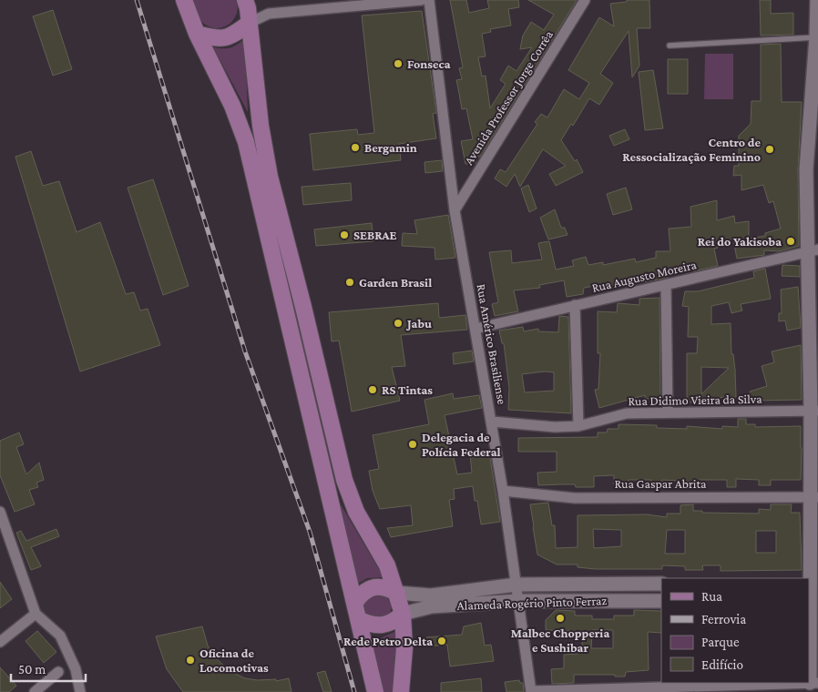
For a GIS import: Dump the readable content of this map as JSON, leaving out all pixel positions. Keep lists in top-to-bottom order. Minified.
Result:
{"streets":{"street":["Avenida Professor Jorge Corrêa","Rua Augusto Moreira","Rua Américo Brasiliense","Rua Didimo Vieira da Silva","Rua Gaspar Abrita","Alameda Rogério Pinto Ferraz"]},"crossings":[["Avenida Professor Jorge Corrêa","Rua Américo Brasiliense"],["Rua Augusto Moreira","Rua Américo Brasiliense"],["Rua Américo Brasiliense","Rua Didimo Vieira da Silva"],["Rua Américo Brasiliense","Rua Gaspar Abrita"],["Rua Américo Brasiliense","Alameda Rogério Pinto Ferraz"]],"places":["Fonseca","Bergamin","Centro de Ressocialização Feminino","SEBRAE","Rei do Yakisoba","Garden Brasil","Jabu","RS Tintas","Delegacia de Polícia Federal","Malbec Chopperia e Sushibar","Rede Petro Delta","Oficina de Locomotivas"],"legend":["Rua","Ferrovia","Parque","Edifício"],"scale_bar":"50 m"}
